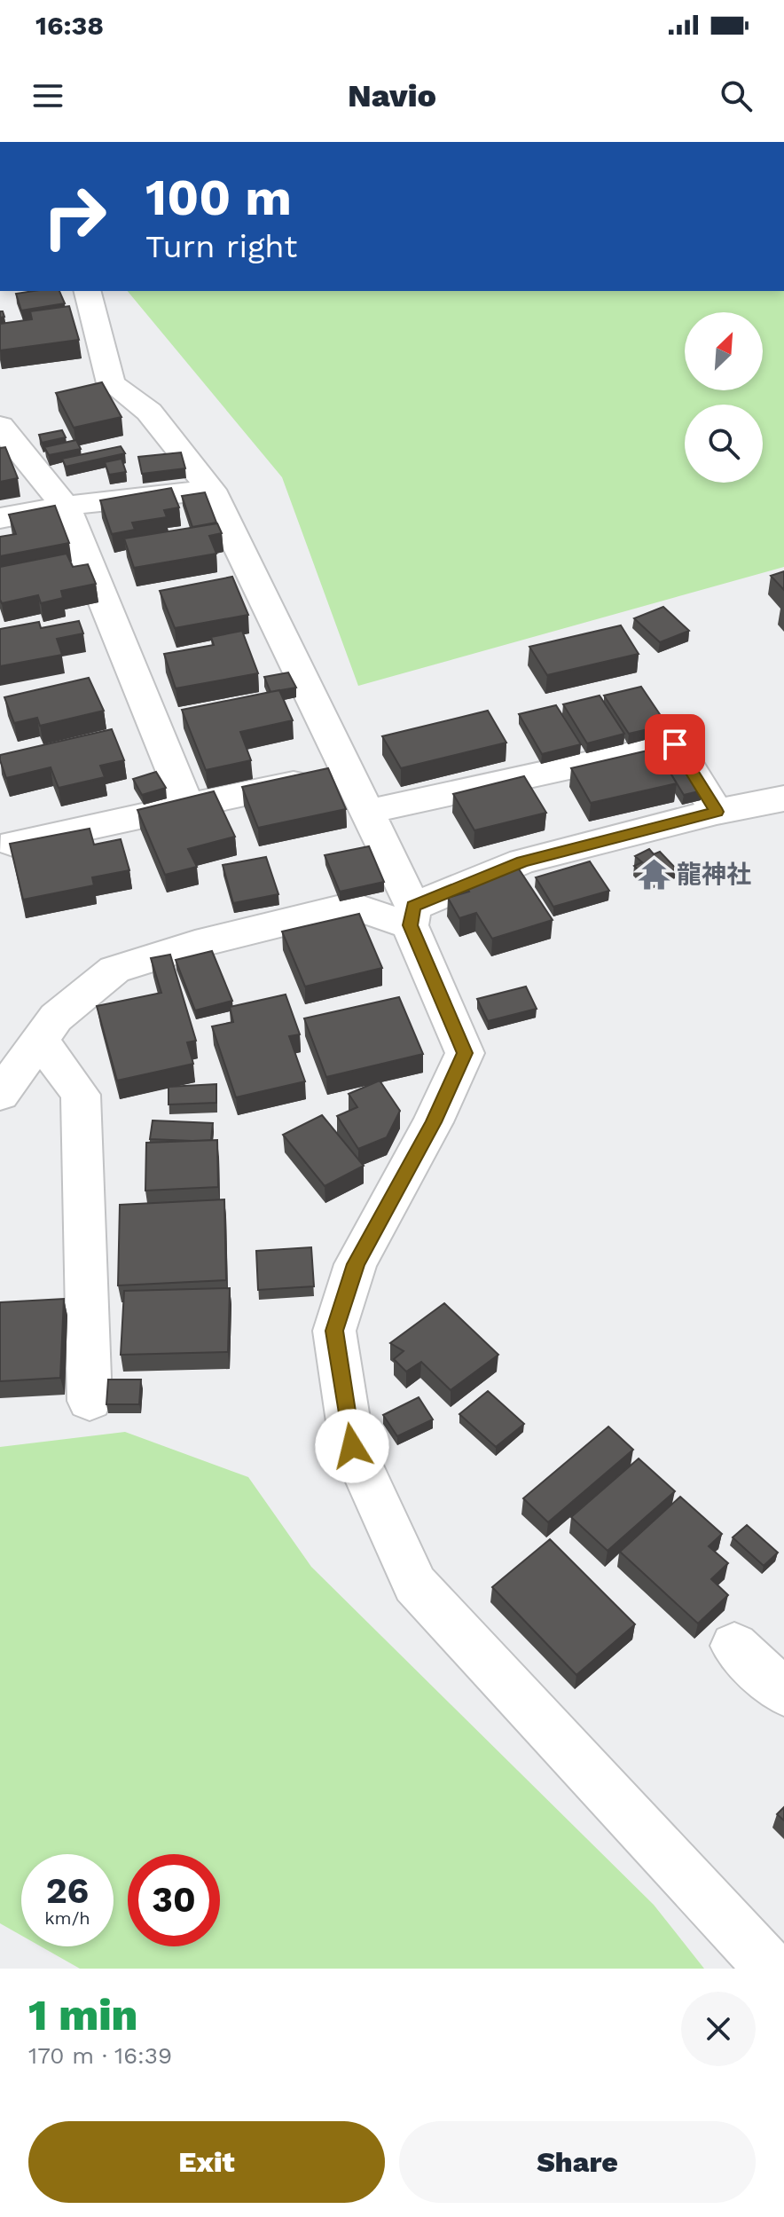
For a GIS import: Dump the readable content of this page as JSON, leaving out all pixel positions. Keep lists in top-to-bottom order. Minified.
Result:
{"places":{"temple":["龍神社"]},"north":"top right","page":{"status":"16:38","header":"Navio","turn":["100 m","Turn right"],"speed":"26 km/h","limit":"30","heading":["1 min","170 m · 16:39"],"buttons":["Exit","Share"]}}
